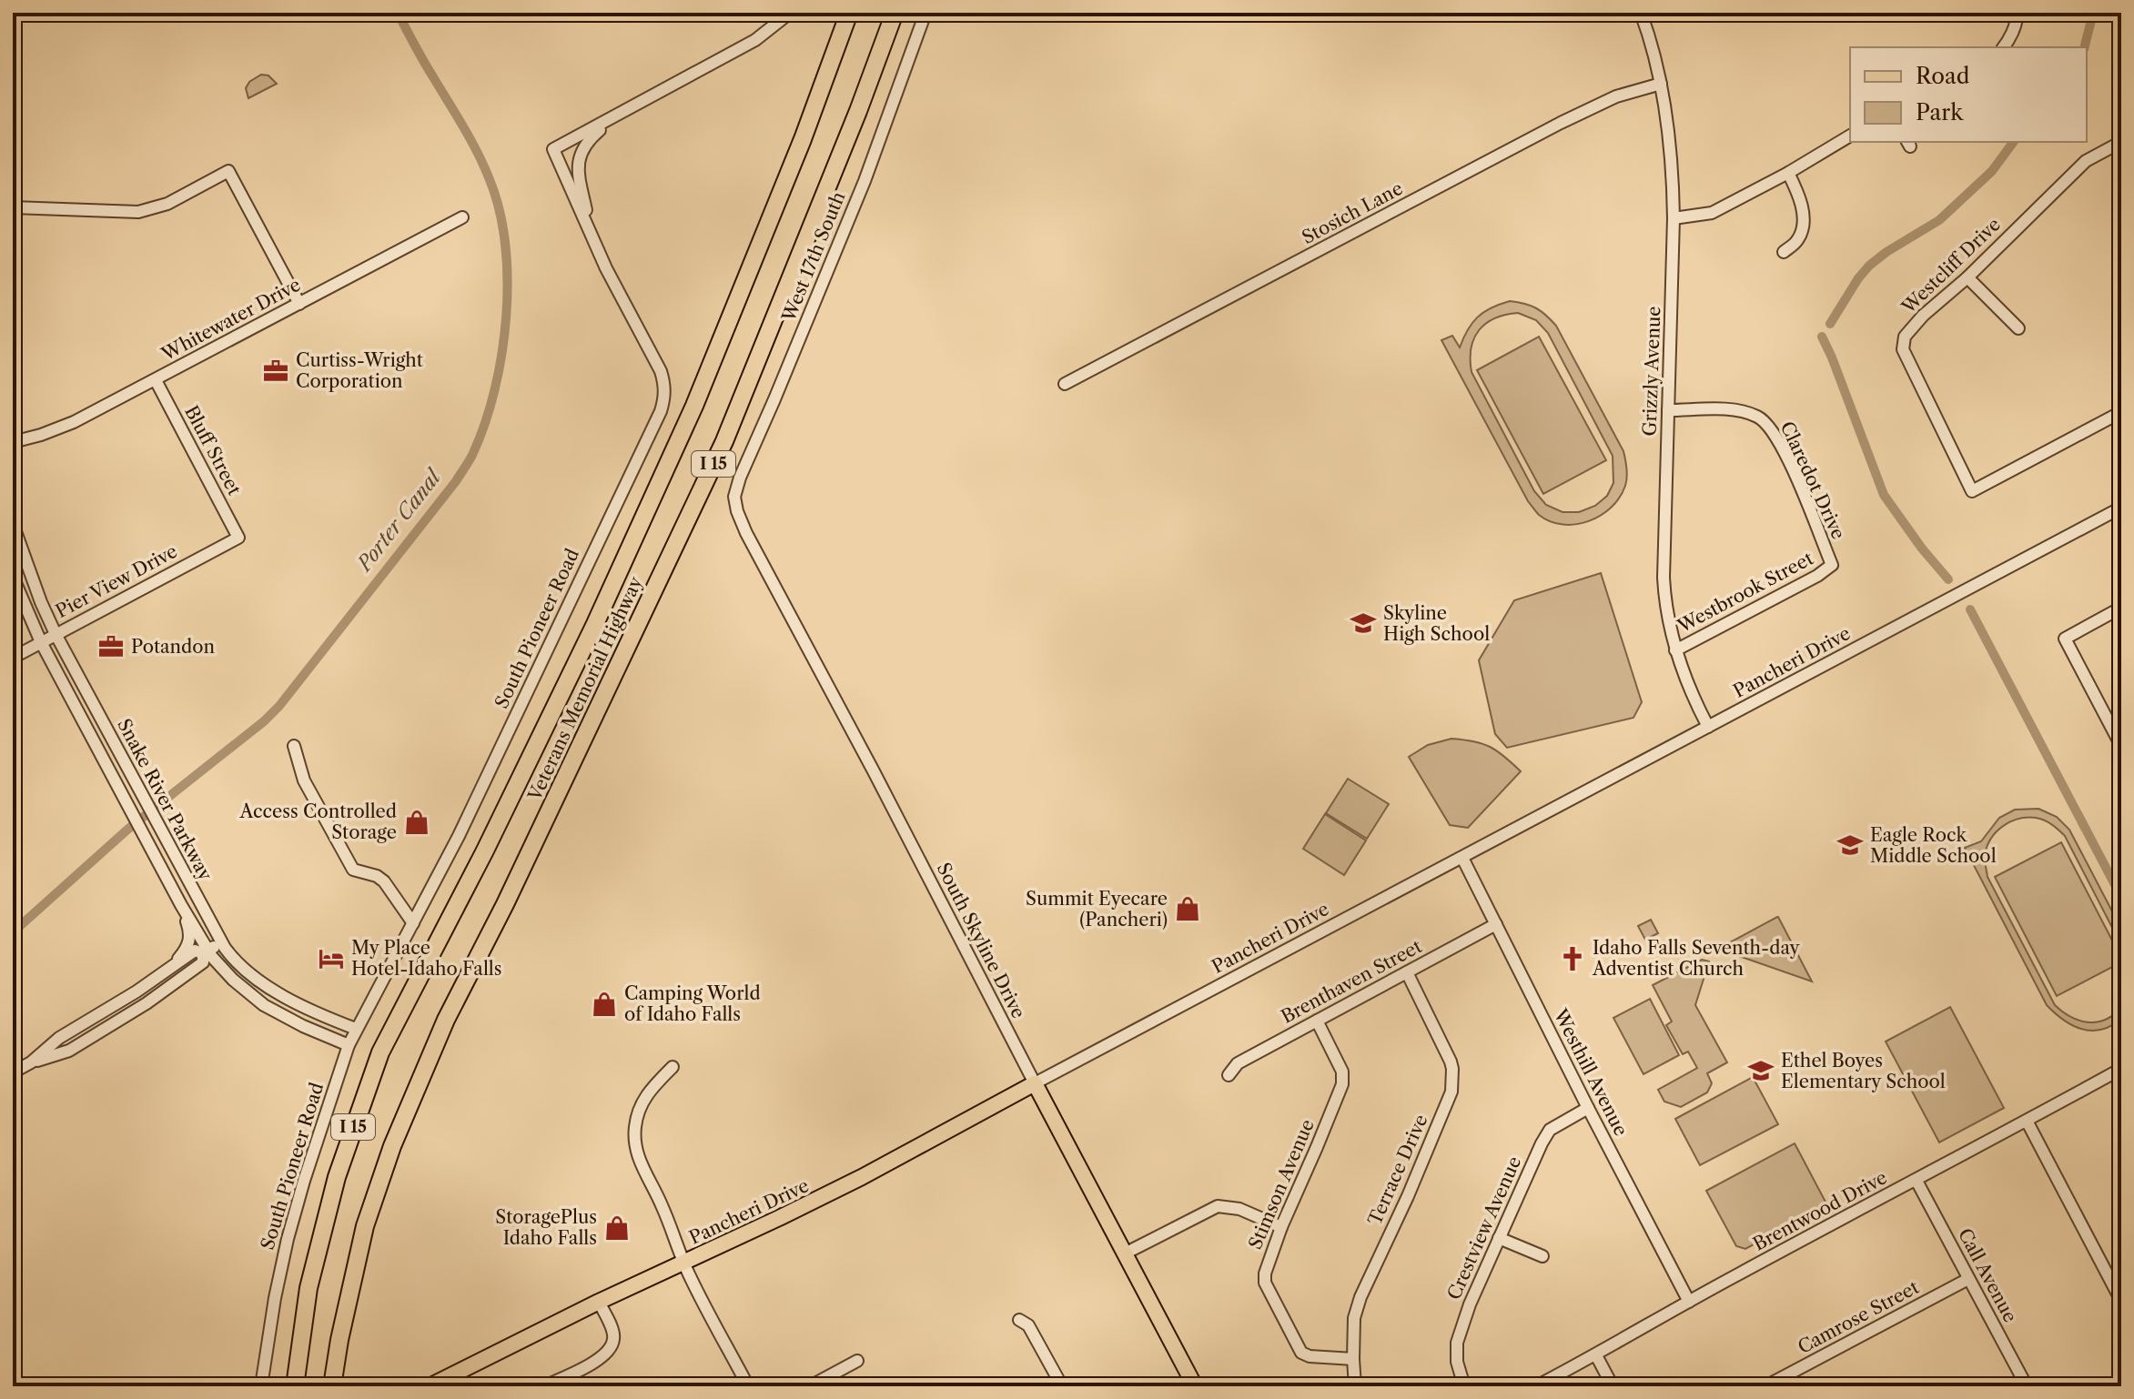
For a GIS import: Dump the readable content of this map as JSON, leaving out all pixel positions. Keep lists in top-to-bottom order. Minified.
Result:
{"streets":{"highway":["I 15","Veterans Memorial Highway"],"main road":["Pancheri Drive","South Skyline Drive"],"street":["Stosich Lane","West 17th South","Westcliff Drive","Whitewater Drive","Grizzly Avenue","Bluff Street","Claredot Drive","Pier View Drive","Westbrook Street","South Pioneer Road","Snake River Parkway","Brenthaven Street","Westhill Avenue","Terrace Drive","Stimson Avenue","Brentwood Drive","Crestview Avenue","Call Avenue","Camrose Street"]},"crossings":[["Stosich Lane","Grizzly Avenue"],["West 17th South","South Skyline Drive"],["Whitewater Drive","Bluff Street"],["Grizzly Avenue","Claredot Drive"],["Grizzly Avenue","Westbrook Street"],["Grizzly Avenue","Pancheri Drive"],["Bluff Street","Pier View Drive"],["Claredot Drive","Westbrook Street"],["Pier View Drive","Snake River Parkway"],["South Pioneer Road","Snake River Parkway"],["Pancheri Drive","South Skyline Drive"],["Pancheri Drive","Westhill Avenue"],["Brenthaven Street","Westhill Avenue"],["Brenthaven Street","Terrace Drive"],["Brenthaven Street","Stimson Avenue"],["Westhill Avenue","Brentwood Drive"],["Westhill Avenue","Crestview Avenue"],["Terrace Drive","Stimson Avenue"],["Brentwood Drive","Call Avenue"],["Call Avenue","Camrose Street"]],"water":["Porter Canal"],"places":{"office":["Curtiss-Wright Corporation","Potandon"],"school or university":["Skyline High School","Eagle Rock Middle School","Ethel Boyes Elementary School"],"shop":["Access Controlled Storage","Summit Eyecare (Pancheri)","Camping World of Idaho Falls","StoragePlus Idaho Falls"],"hotel":["My Place Hotel-Idaho Falls"],"church":["Idaho Falls Seventh-day Adventist Church"]},"legend":["Road","Park"]}
